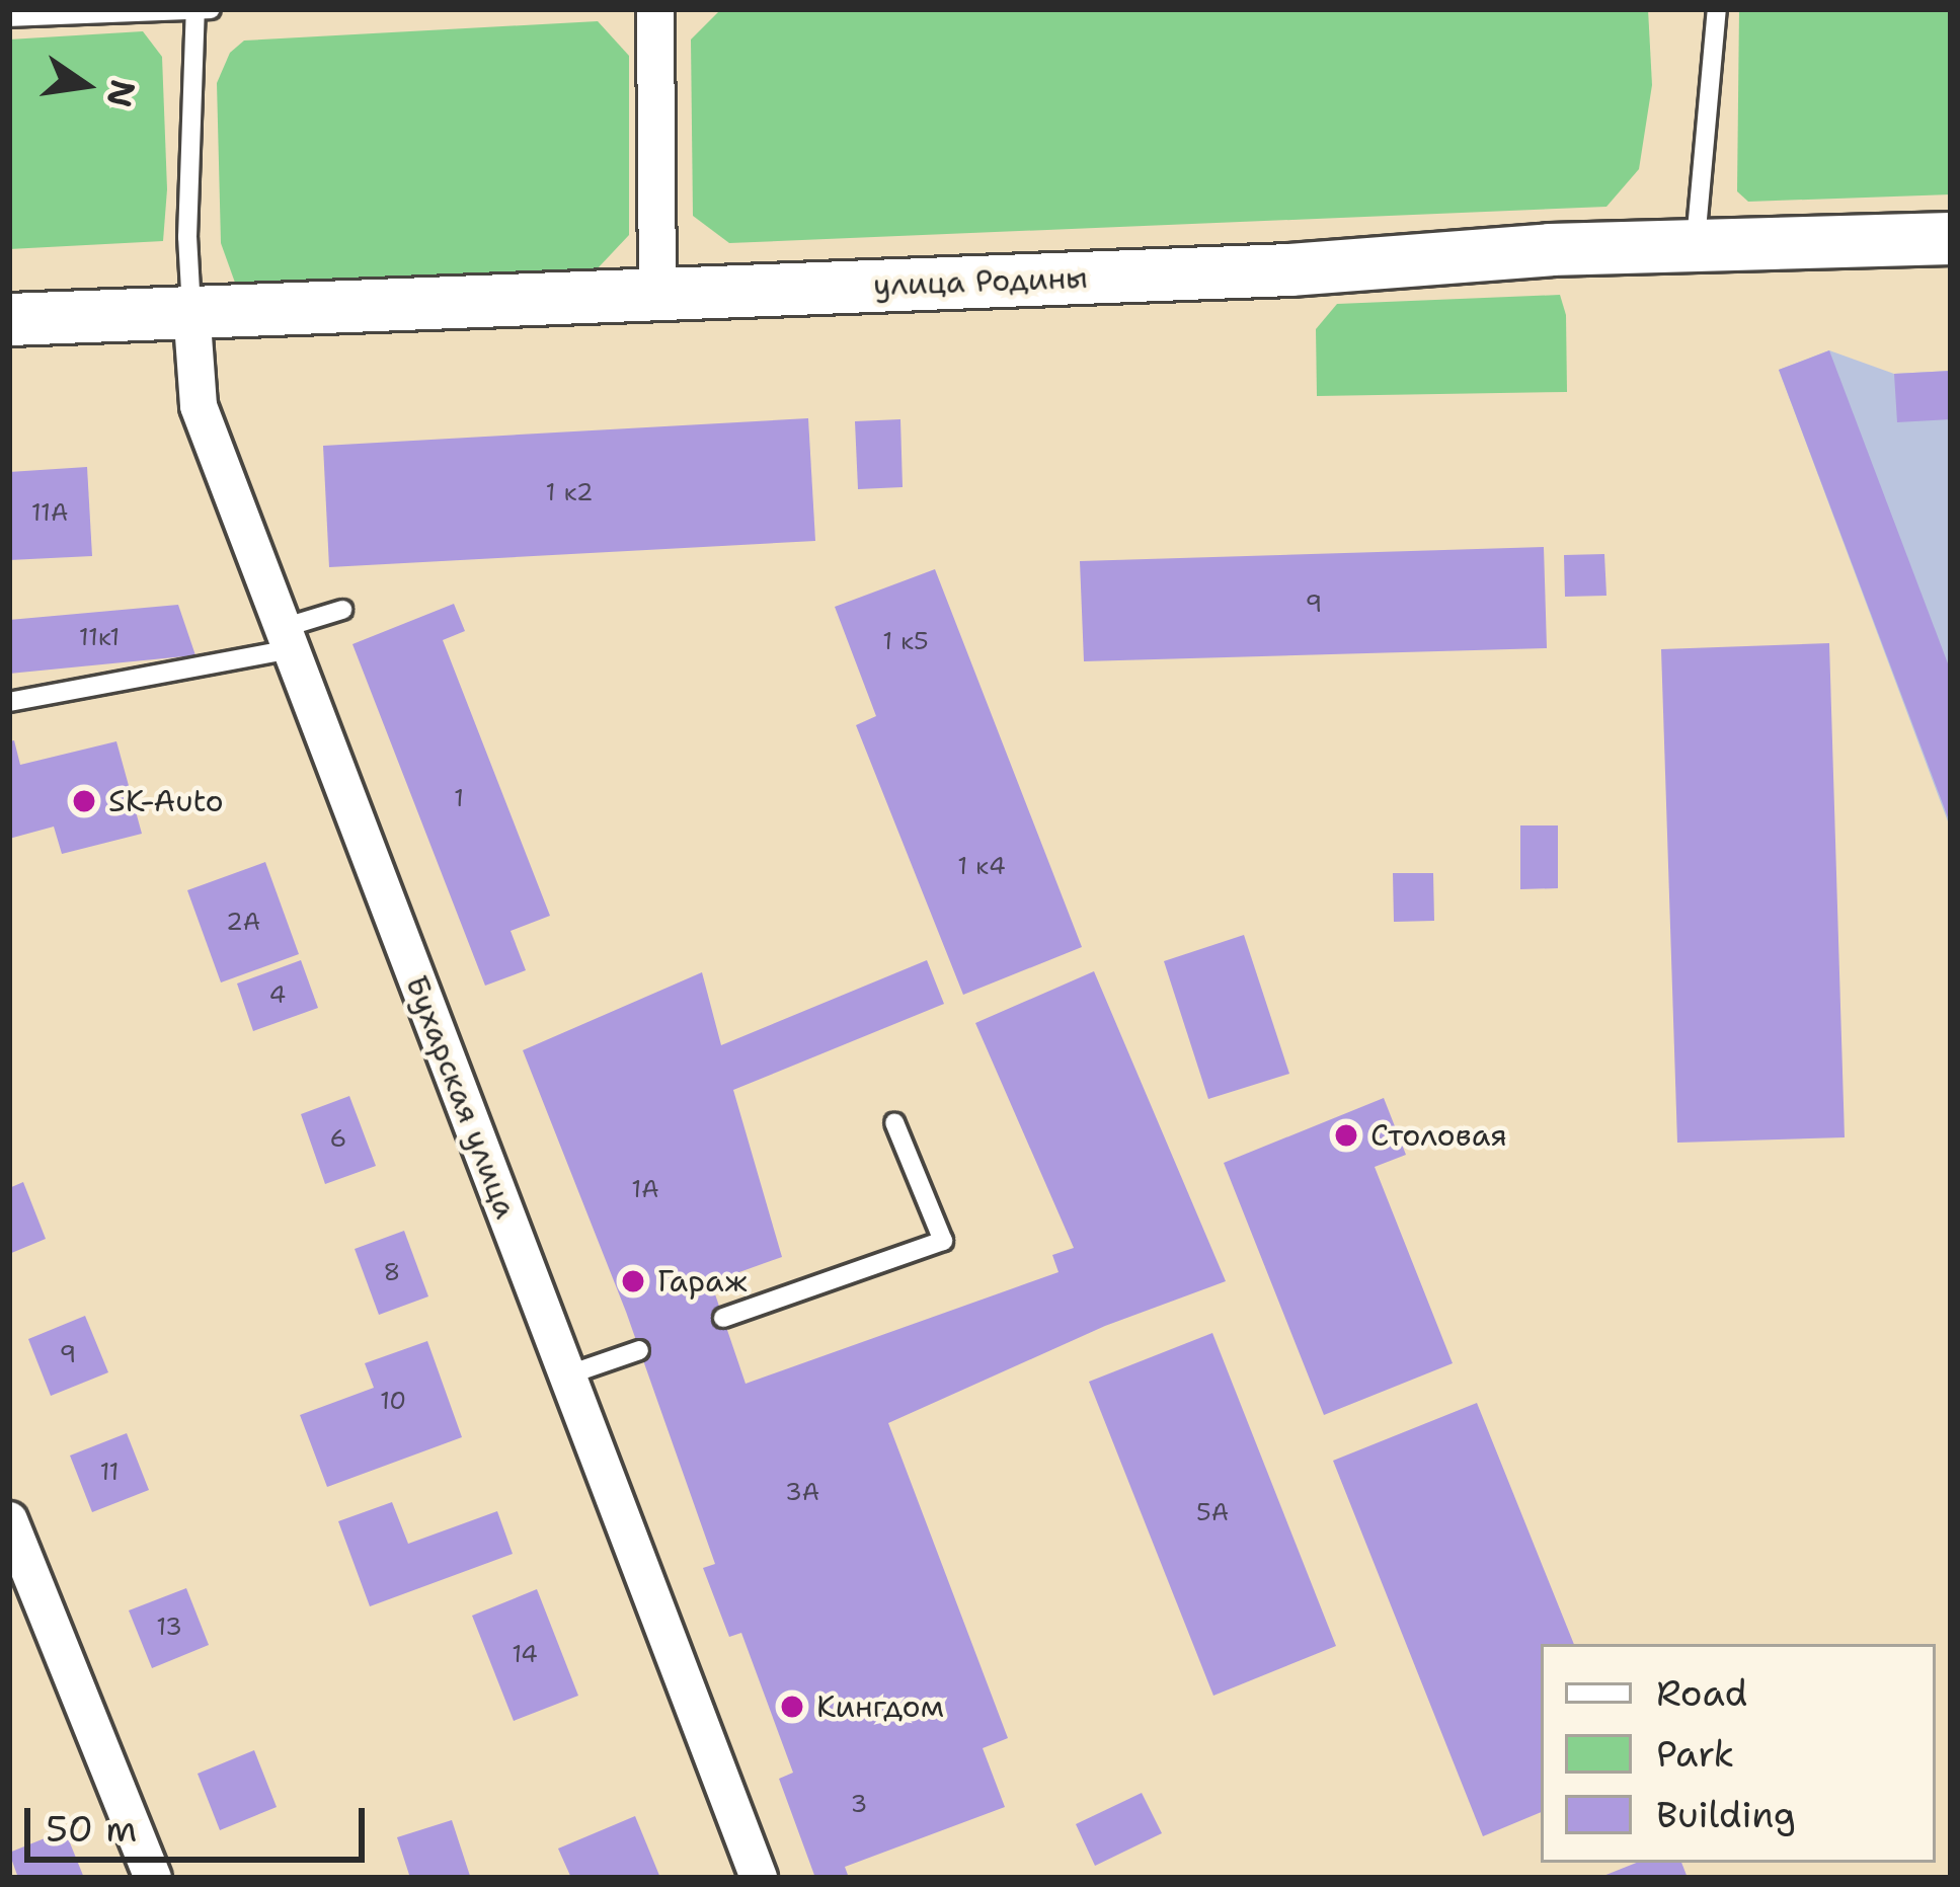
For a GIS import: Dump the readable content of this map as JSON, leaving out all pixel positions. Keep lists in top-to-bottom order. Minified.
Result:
{"streets":{"street":["улица Родины","Бухарская улица"]},"crossings":[["улица Родины","Бухарская улица"]],"places":["SK-Auto","Столовая","Гараж","Кингдом"],"house_numbers":["1 к2","11А","9","11к1","1 к5","1","1 к4","2А","4","6","1А","8","9","10","11","3А","5А","13","14","3"],"legend":["Road","Park","Building"],"scale_bar":"50 m","north":"right"}
